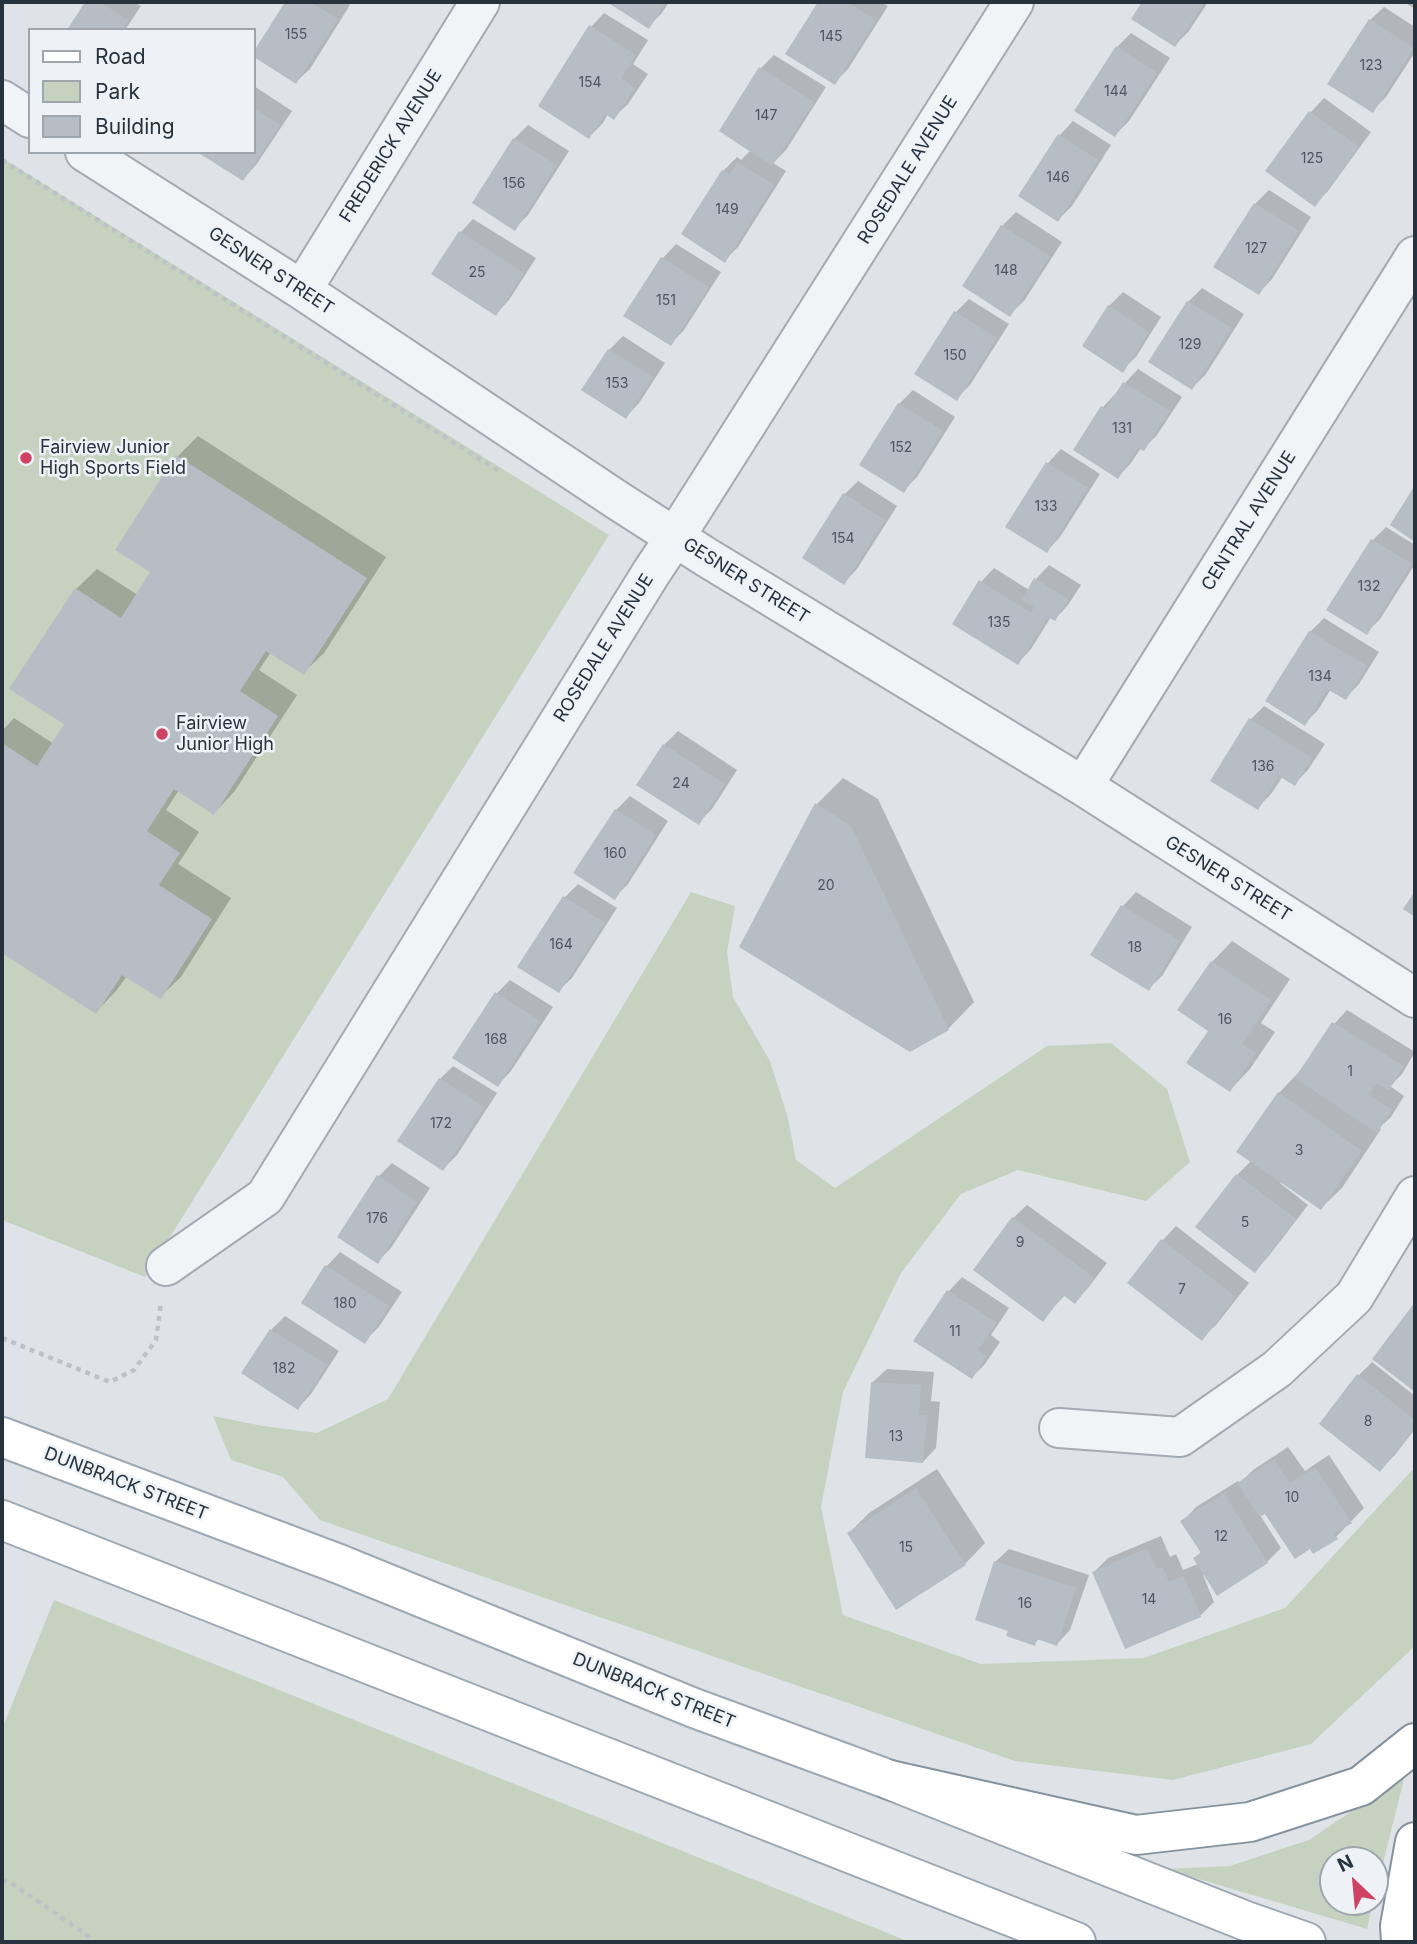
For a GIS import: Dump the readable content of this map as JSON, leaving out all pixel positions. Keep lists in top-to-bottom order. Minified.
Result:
{"streets":{"main road":["DUNBRACK STREET"],"street":["FREDERICK AVENUE","ROSEDALE AVENUE","GESNER STREET","CENTRAL AVENUE"]},"crossings":[["FREDERICK AVENUE","GESNER STREET"],["ROSEDALE AVENUE","GESNER STREET"],["GESNER STREET","CENTRAL AVENUE"]],"places":["Fairview Junior High Sports Field","Fairview Junior High"],"house_numbers":["155","145","123","154","144","147","125","146","156","149","127","148","25","151","129","150","153","131","152","133","154","132","135","134","136","24","160","20","164","18","16","168","1","172","3","176","5","9","7","180","11","182","8","13","10","12","15","14","16"],"legend":["Road","Park","Building"],"north":"top left"}
